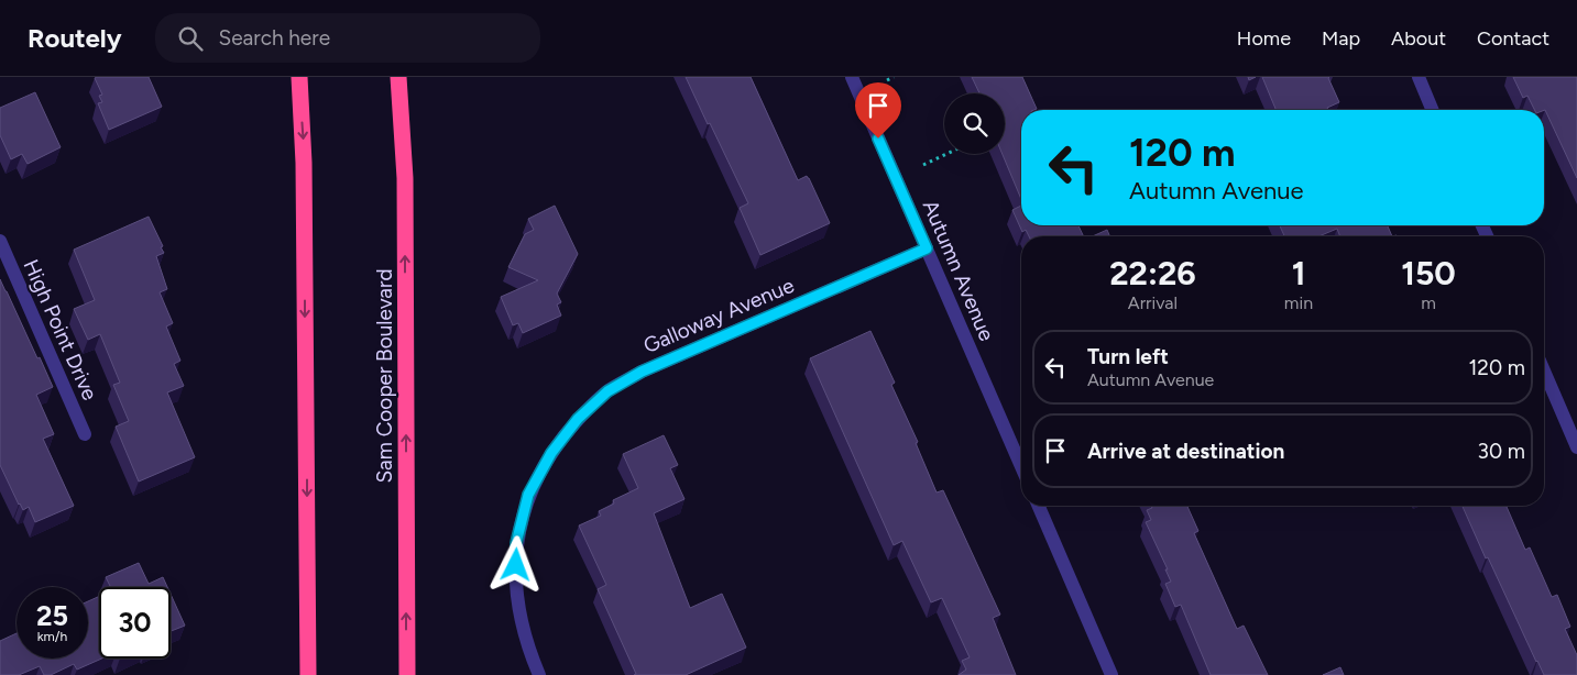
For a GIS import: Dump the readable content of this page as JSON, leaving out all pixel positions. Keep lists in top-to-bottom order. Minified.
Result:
{"streets":{"highway":["Sam Cooper Boulevard"],"street":["Autumn Avenue","Galloway Avenue","High Point Drive"]},"crossings":[["Autumn Avenue","Galloway Avenue"]],"page":{"header":"Routely","search":"Search here","nav":["Home","Map","About","Contact"],"turn":["120 m","Autumn Avenue"],"eta":["22:26","Arrival","1","min","150","m"],"list":[{"name":"Turn left","note":"Autumn Avenue","value":"120 m"},{"name":"Arrive at destination","value":"30 m"}],"speed":"25 km/h","limit":"30"}}
